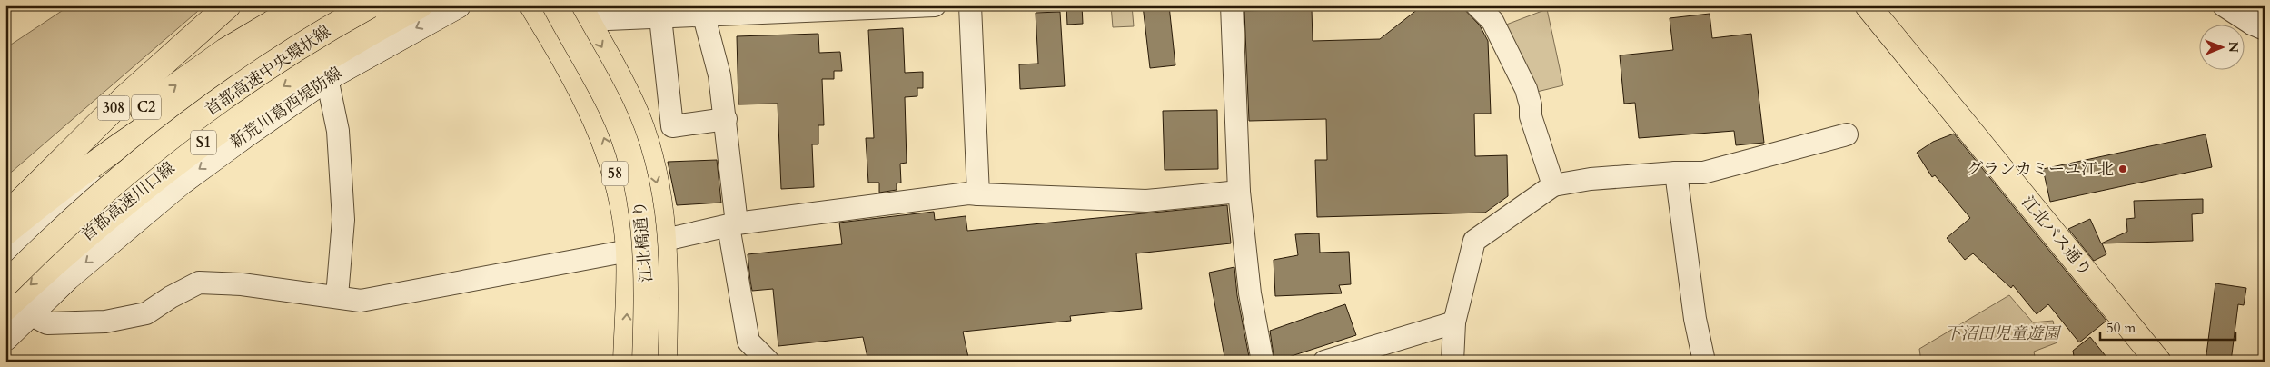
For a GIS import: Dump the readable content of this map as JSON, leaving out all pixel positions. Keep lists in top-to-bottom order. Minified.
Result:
{"streets":{"main road":["首都高速中央環状線","C2","308","新荒川葛西堤防線","S1","58","首都高速川口線","江北バス通り","江北橋通り"]},"parks":["下沼田児童遊園"],"places":["グランカミーユ江北"],"scale_bar":"50 m","north":"right"}
